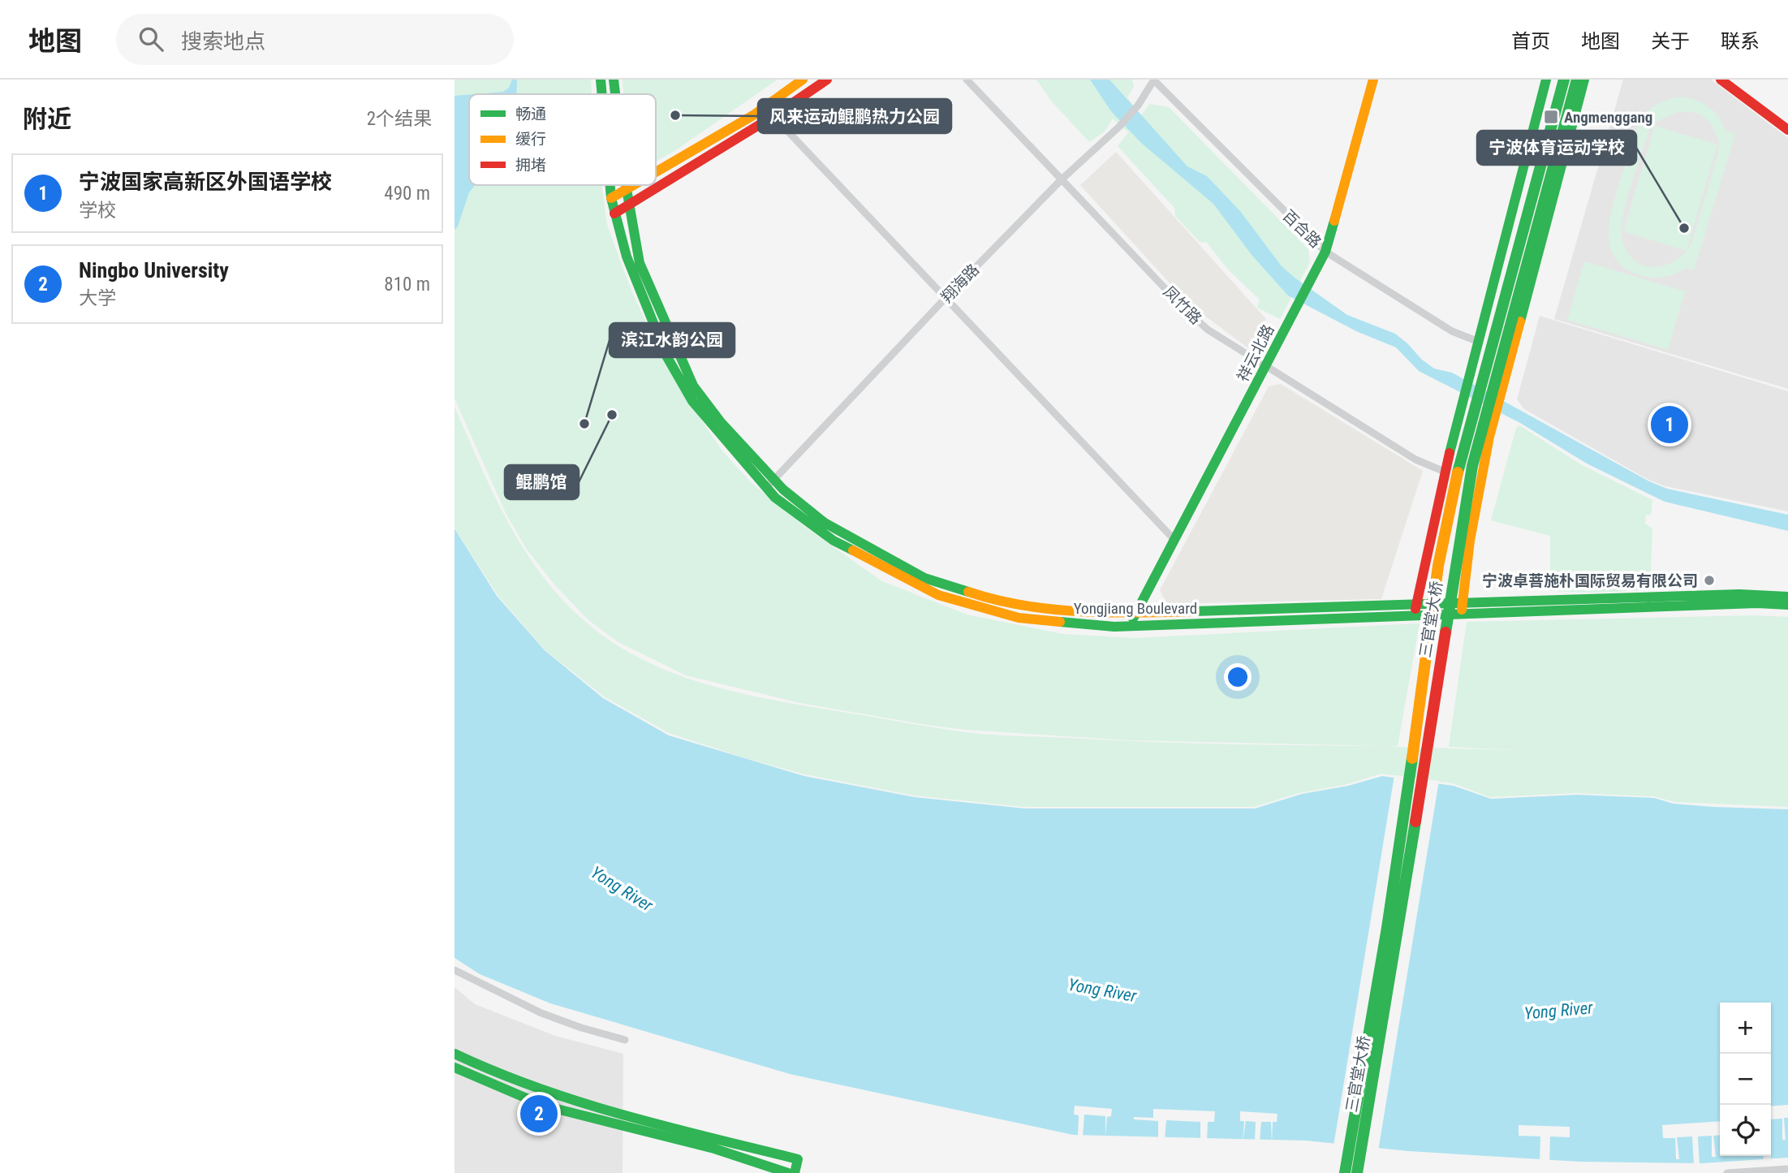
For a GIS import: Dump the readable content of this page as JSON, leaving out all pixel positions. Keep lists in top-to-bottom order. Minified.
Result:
{"streets":{"main road":["祥云北路","Yongjiang Boulevard","三官堂大桥"],"street":["百合路","翔海路","凤竹路"]},"crossings":[["百合路","翔海路"],["百合路","祥云北路"],["翔海路","凤竹路"],["翔海路","Yongjiang Boulevard"],["凤竹路","祥云北路"],["祥云北路","Yongjiang Boulevard"]],"water":["Yong River"],"places":{"other":["风来运动鲲鹏热力公园","宁波体育运动学校","鲲鹏馆","滨江水韵公园","宁波卓菩施朴国际贸易有限公司"],"transit":["Angmenggang"]},"legend":["畅通","缓行","拥堵"],"page":{"header":"地图","search":"搜索地点","nav":["首页","地图","关于","联系"],"heading":["附近","2个结果"],"list":[{"mark":"1","name":"宁波国家高新区外国语学校","note":"学校","value":"490 m"},{"mark":"2","name":"Ningbo University","note":"大学","value":"810 m"}],"pins":["1","2"],"map_buttons":["+","−"]}}
